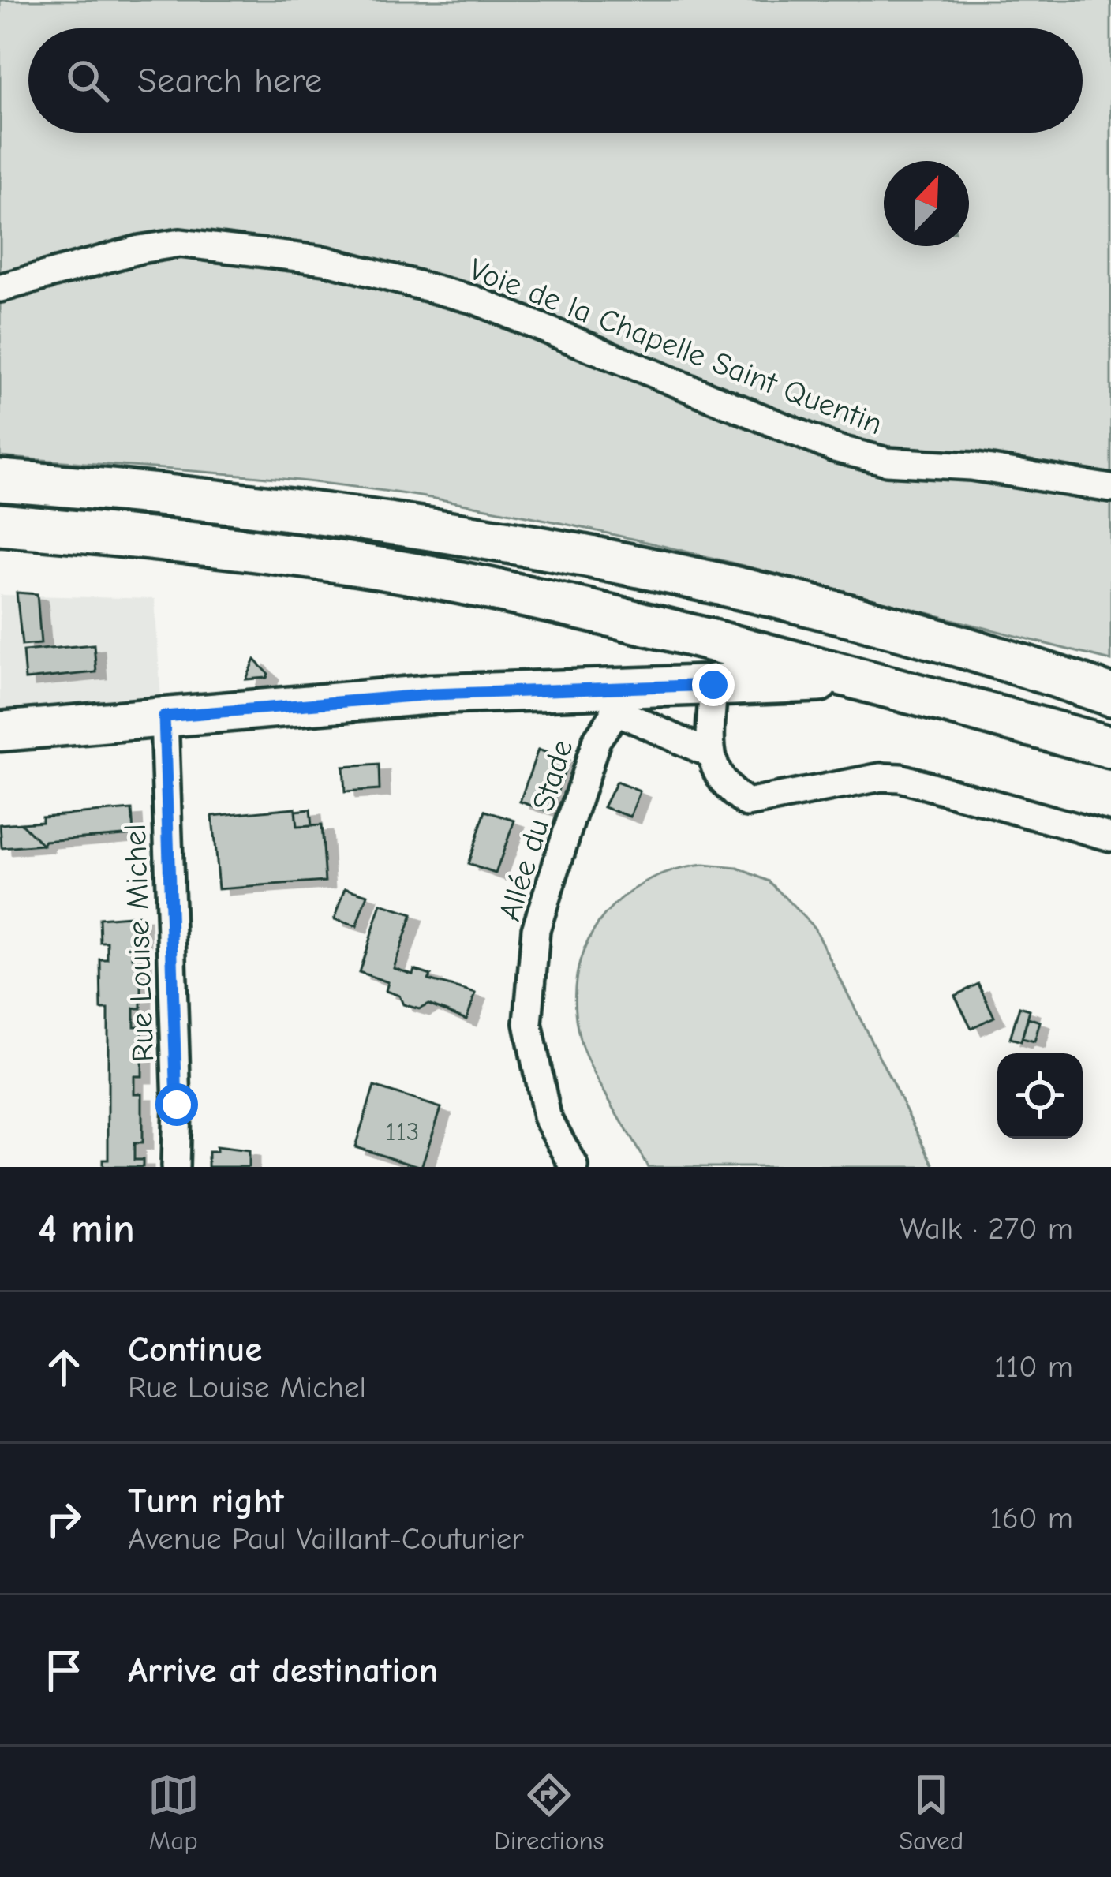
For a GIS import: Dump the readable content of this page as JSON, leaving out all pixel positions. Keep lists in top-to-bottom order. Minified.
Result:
{"streets":{"street":["Voie de la Chapelle Saint Quentin","Allée du Stade","Rue Louise Michel"]},"house_numbers":["113"],"north":"top right","page":{"search":"Search here","heading":["4 min","Walk · 270 m"],"list":[["Continue","Rue Louise Michel","110 m"],["Turn right","Avenue Paul Vaillant-Couturier","160 m"],"Arrive at destination"],"nav":["Map","Directions","Saved"]}}
